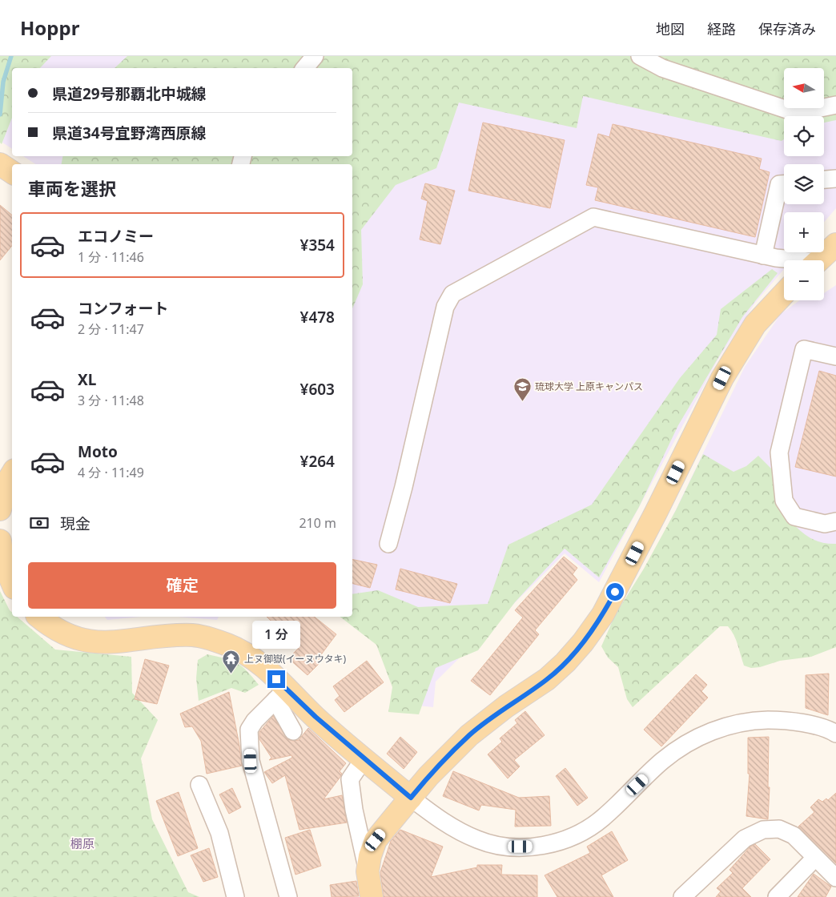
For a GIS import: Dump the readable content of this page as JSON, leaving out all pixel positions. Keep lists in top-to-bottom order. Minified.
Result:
{"districts":["棚原"],"places":{"school or university":["琉球大学 上原キャンパス"],"temple":["上ヌ御嶽(イーヌウタキ)"]},"north":"left","page":{"header":"Hoppr","nav":["地図","経路","保存済み"],"map_buttons":["+","−"],"banner":["県道29号那覇北中城線","県道34号宜野湾西原線"],"heading":"車両を選択","list":[{"name":"エコノミー","note":"1 分 · 11:46","value":"¥354"},{"name":"コンフォート","note":"2 分 · 11:47","value":"¥478"},{"name":"XL","note":"3 分 · 11:48","value":"¥603"},{"name":"Moto","note":"4 分 · 11:49","value":"¥264"}],"pay":["現金","210 m"],"buttons":"確定","bubble":"1 分"}}
